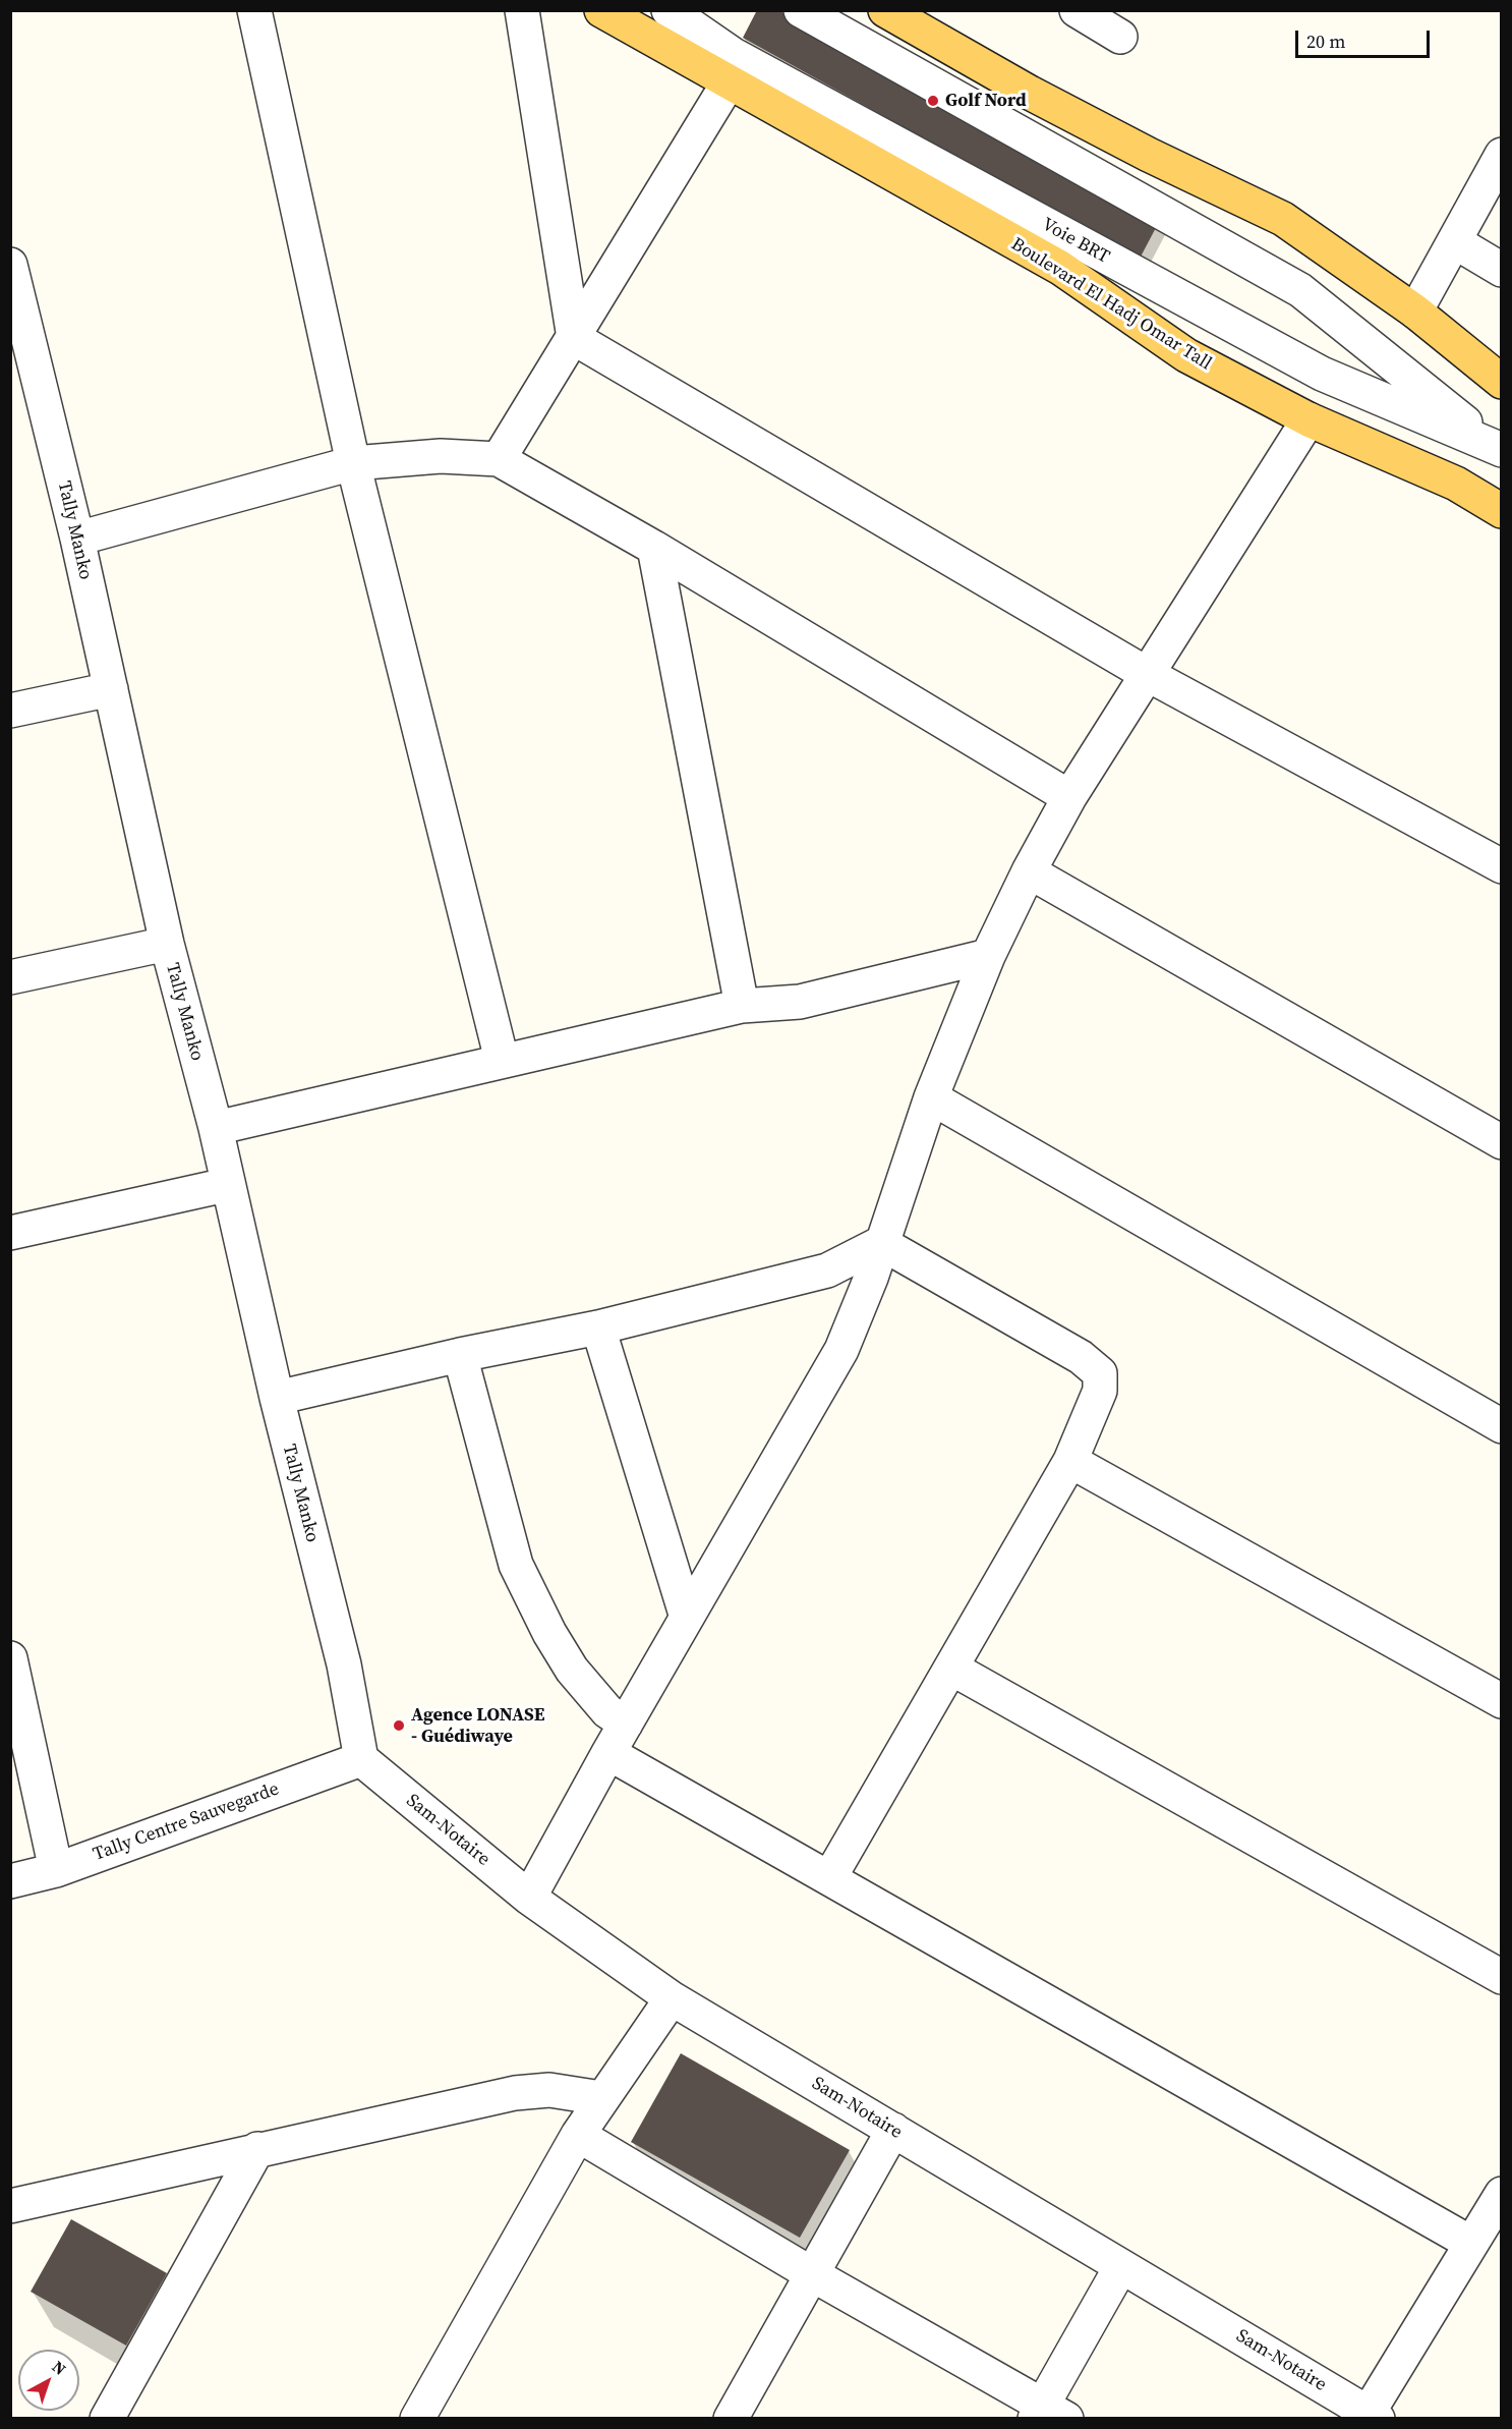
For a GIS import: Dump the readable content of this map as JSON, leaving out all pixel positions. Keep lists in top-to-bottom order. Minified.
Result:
{"streets":{"main road":["Boulevard El Hadj Omar Tall"],"street":["Voie BRT","Tally Manko","Tally Centre Sauvegarde","Sam-Notaire"]},"crossings":[["Tally Manko","Tally Centre Sauvegarde"],["Tally Manko","Sam-Notaire"],["Tally Centre Sauvegarde","Sam-Notaire"]],"places":["Golf Nord","Agence LONASE - Guédiwaye"],"scale_bar":"20 m","north":"top right"}
